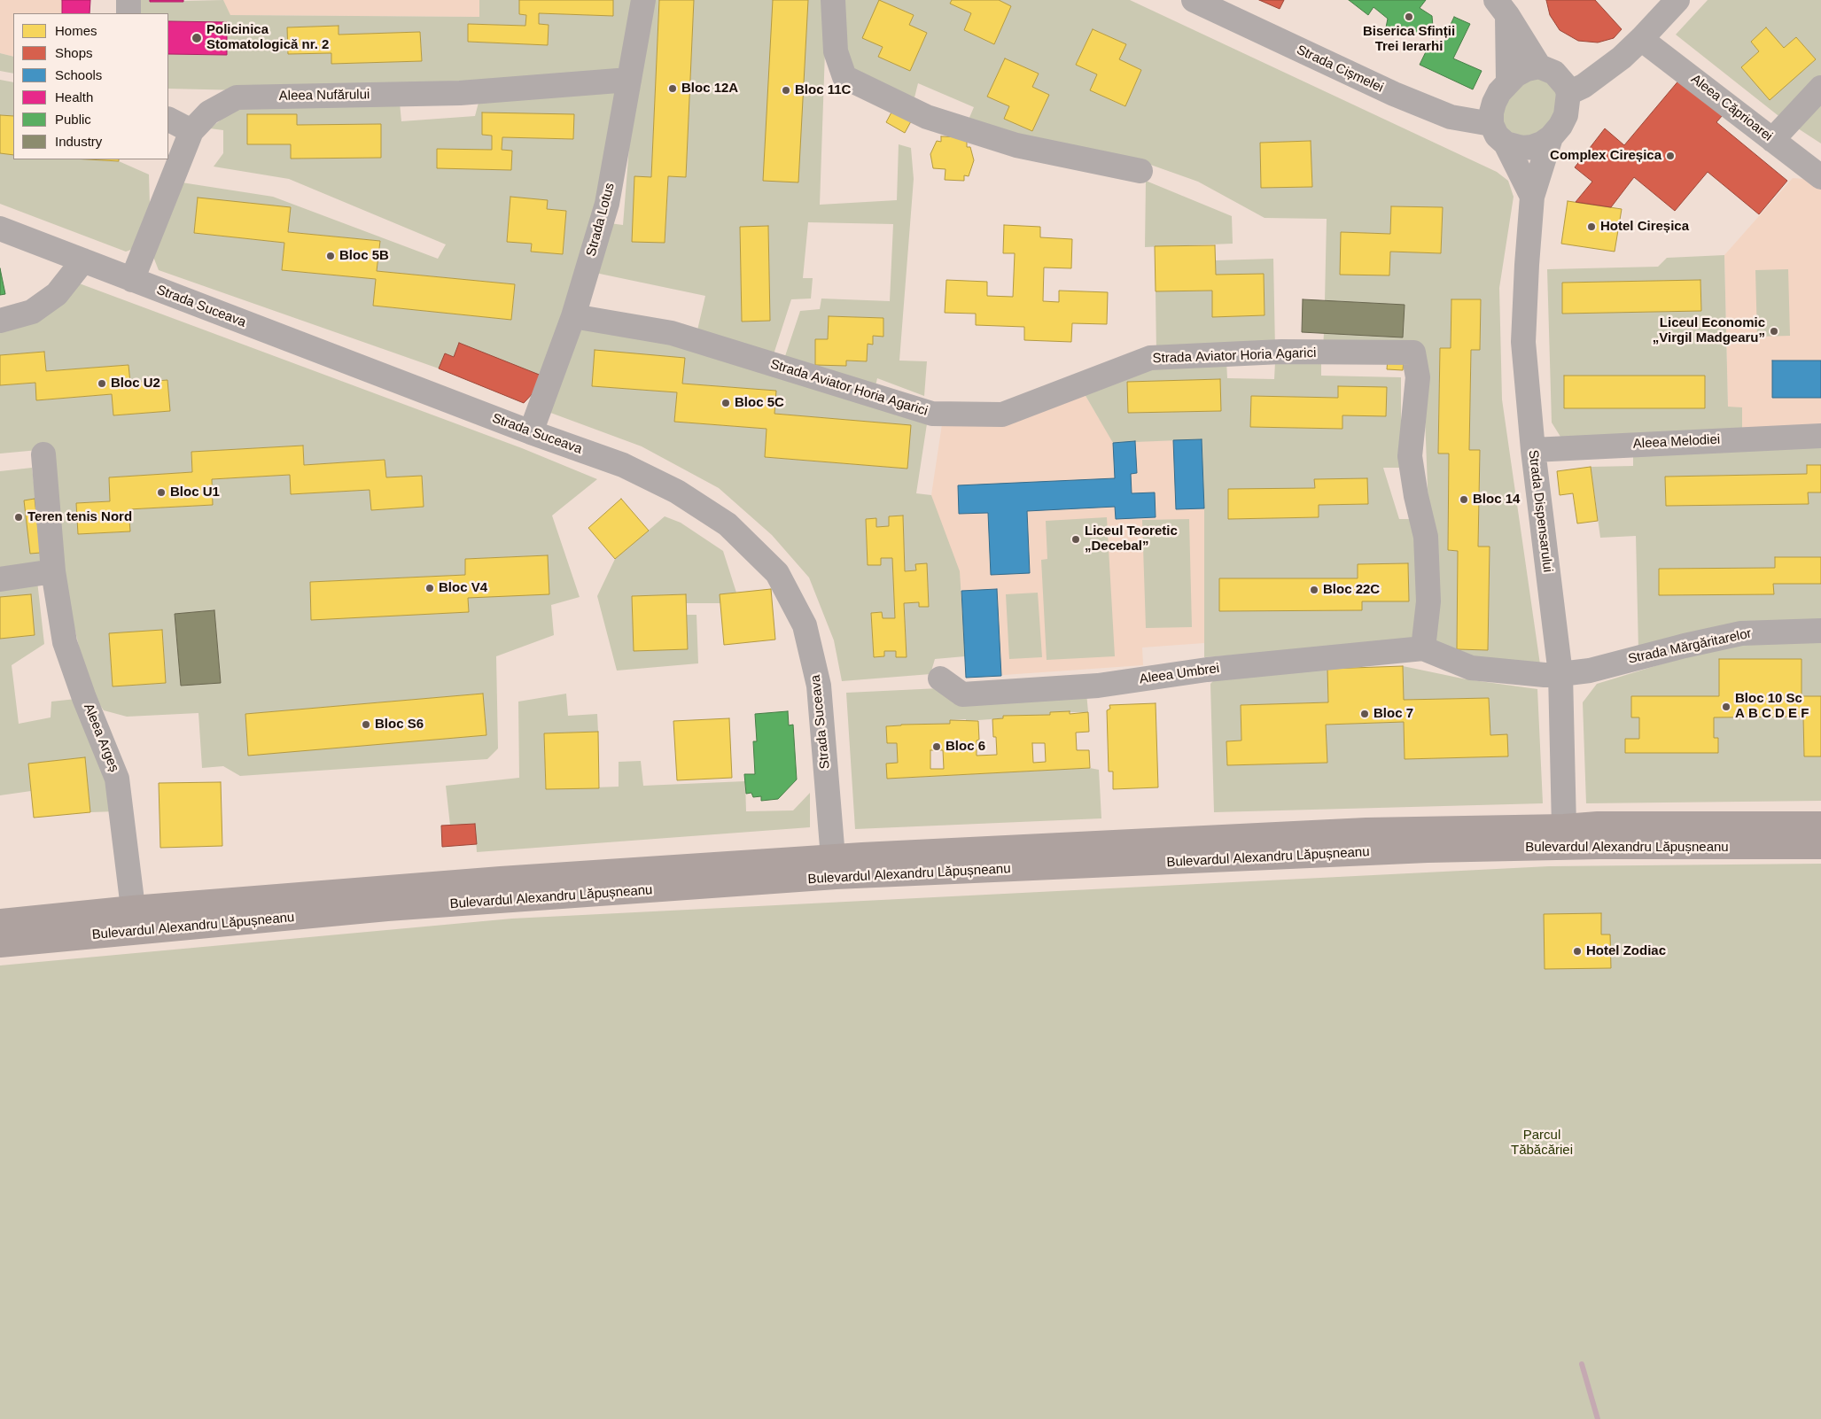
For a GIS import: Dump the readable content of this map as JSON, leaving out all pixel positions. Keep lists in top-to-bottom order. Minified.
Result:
{"streets":{"main road":["Bulevardul Alexandru Lăpușneanu"],"street":["Strada Cișmelei","Aleea Nufărului","Aleea Căprioarei","Strada Lotus","Strada Suceava","Strada Aviator Horia Agarici","Aleea Melodiei","Strada Dispensarului","Strada Mărgăritarelor","Aleea Umbrei","Aleea Argeș"]},"crossings":[["Strada Cișmelei","Strada Dispensarului"],["Aleea Nufărului","Strada Lotus"],["Aleea Nufărului","Strada Suceava"],["Strada Lotus","Strada Suceava"],["Strada Lotus","Strada Aviator Horia Agarici"],["Strada Suceava","Bulevardul Alexandru Lăpușneanu"],["Strada Aviator Horia Agarici","Aleea Umbrei"],["Aleea Melodiei","Strada Dispensarului"],["Strada Dispensarului","Strada Mărgăritarelor"],["Strada Dispensarului","Aleea Umbrei"],["Strada Dispensarului","Bulevardul Alexandru Lăpușneanu"],["Strada Mărgăritarelor","Aleea Umbrei"],["Aleea Argeș","Bulevardul Alexandru Lăpușneanu"]],"parks":["Parcul Tăbăcăriei"],"places":["Biserica Sfinții Trei Ierarhi","Policinica Stomatologică nr. 2","Bloc 12A","Bloc 11C","Complex Cireșica","Hotel Cireșica","Bloc 5B","Liceul Economic „Virgil Madgearu”","Bloc U2","Bloc 5C","Bloc U1","Bloc 14","Teren tenis Nord","Liceul Teoretic „Decebal”","Bloc V4","Bloc 22C","Bloc 10 Sc A B C D E F","Bloc 7","Bloc S6","Bloc 6","Hotel Zodiac"],"legend":["Homes","Shops","Schools","Health","Public","Industry"]}
